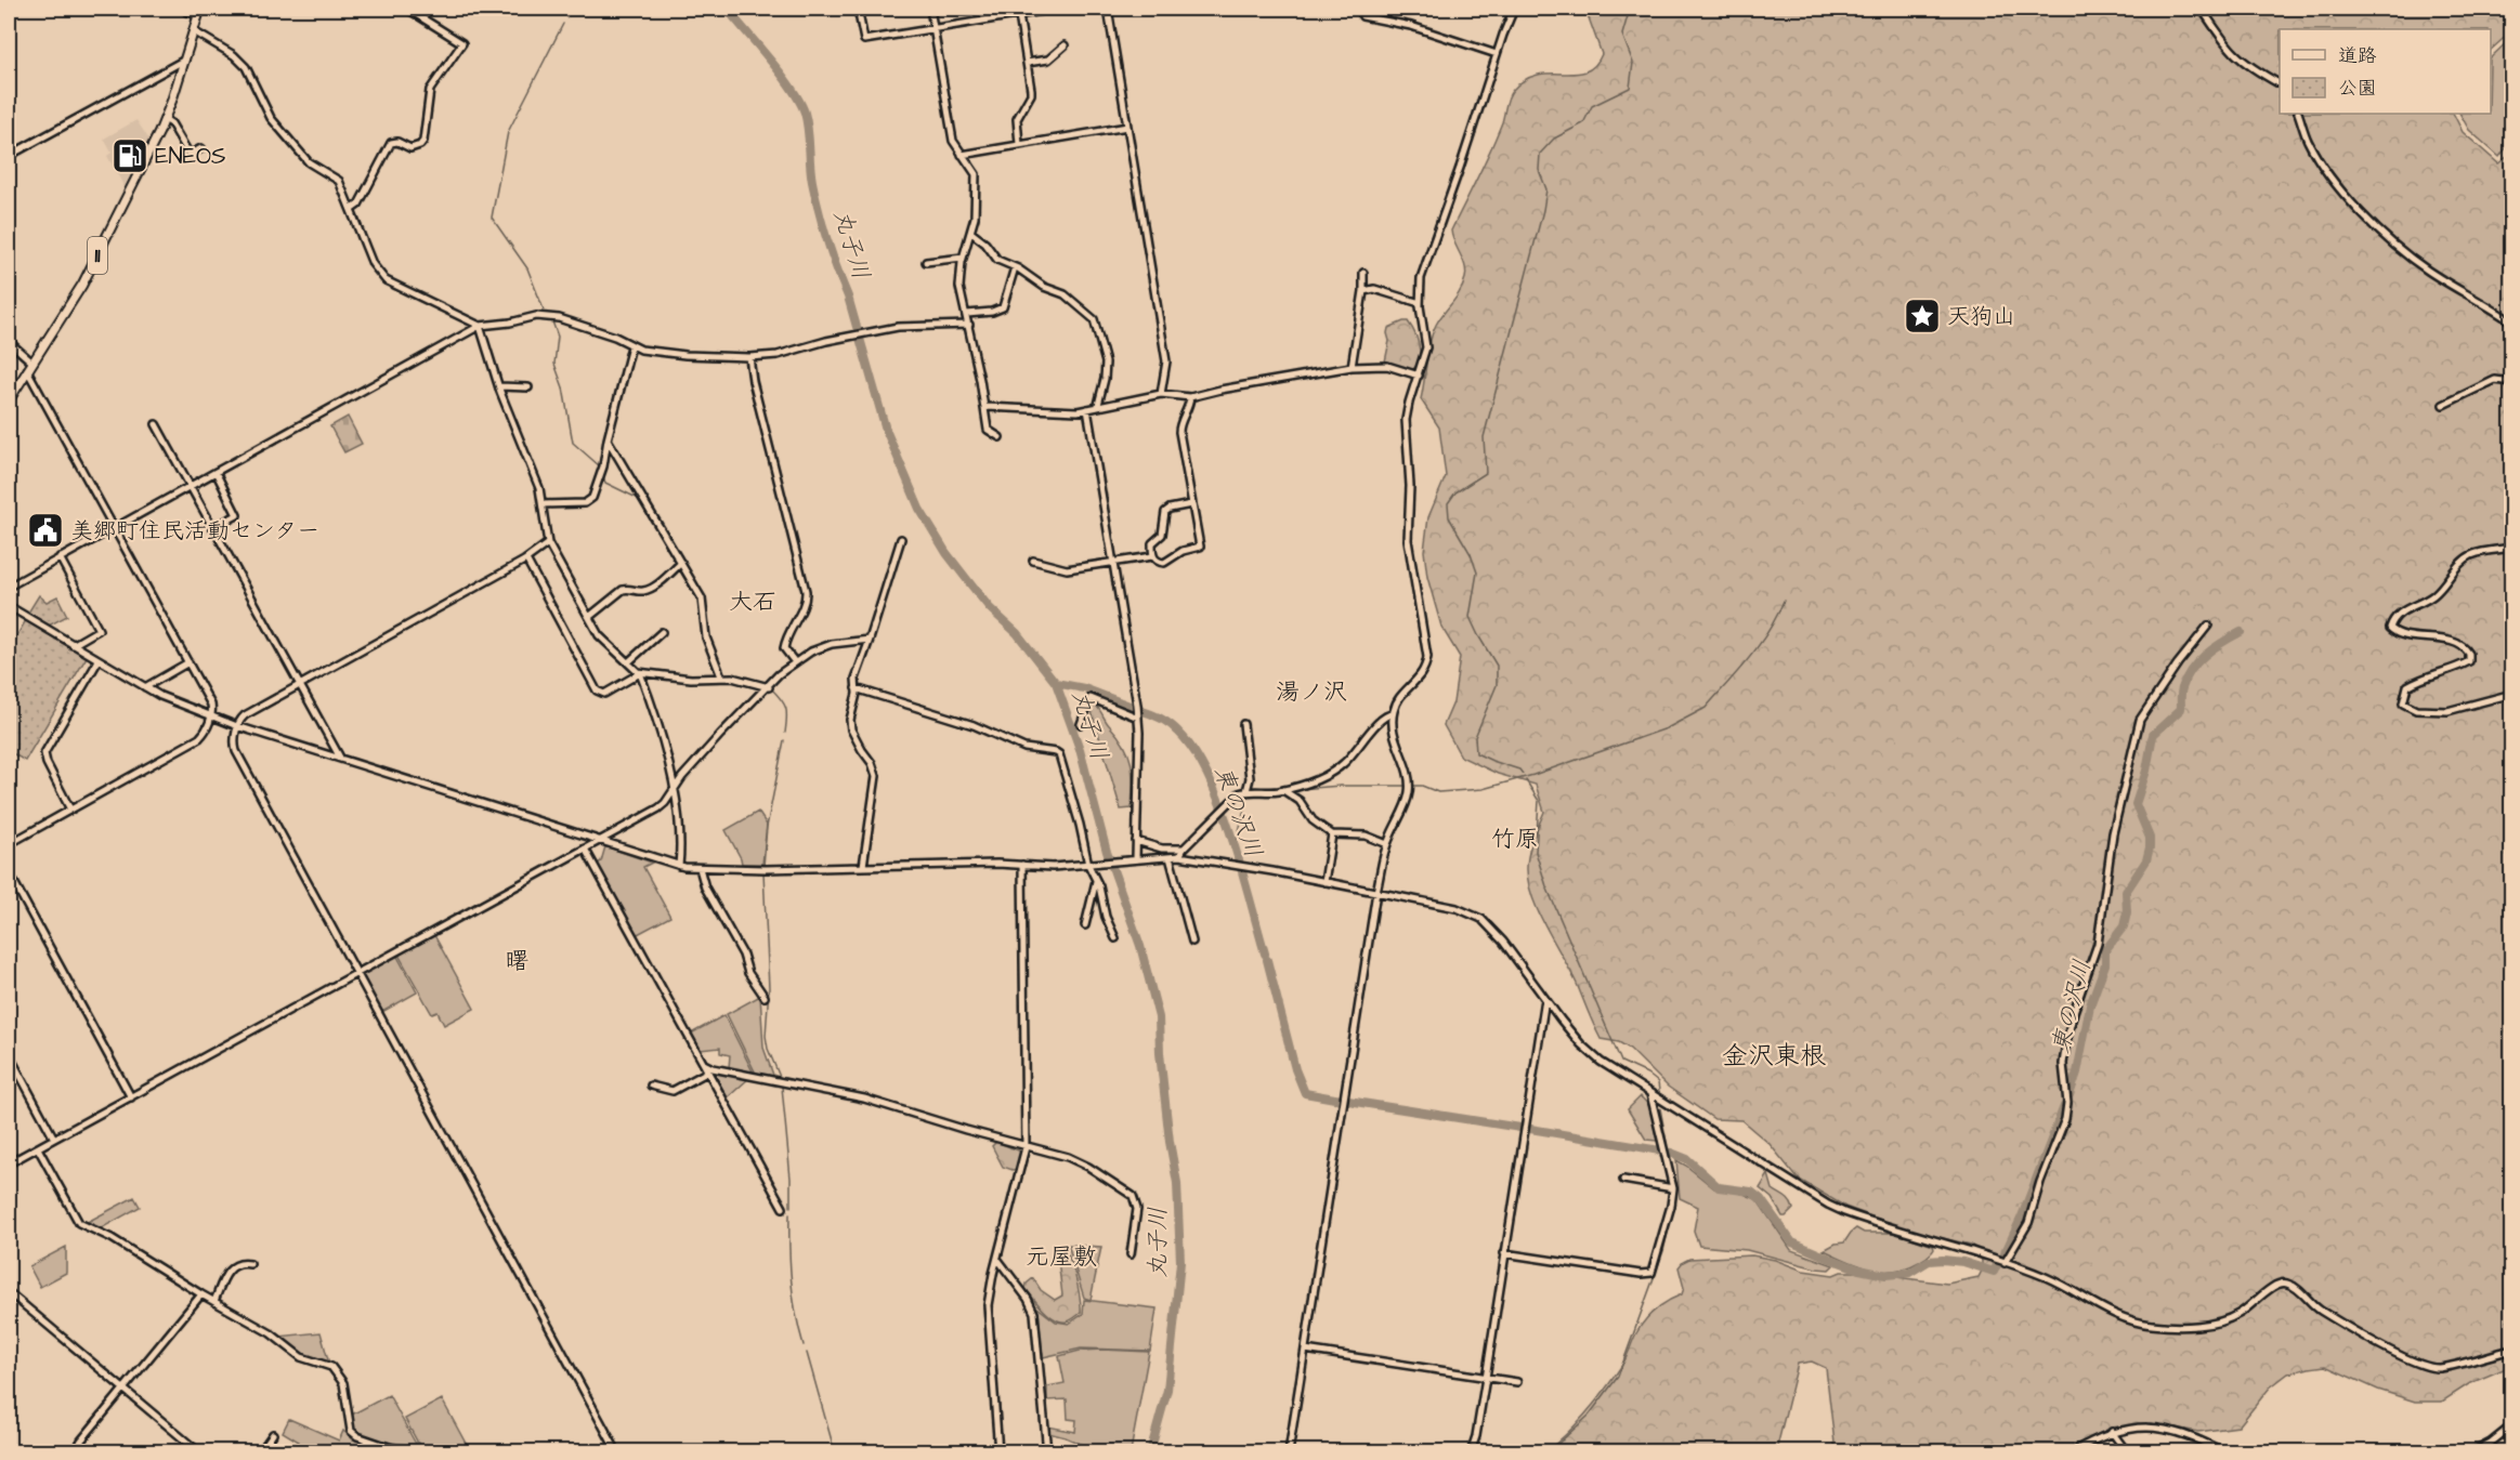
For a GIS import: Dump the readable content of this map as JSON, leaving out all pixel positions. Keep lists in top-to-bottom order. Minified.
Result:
{"streets":{"main road":["11"]},"districts":["大石","湯ノ沢","竹原","曙","金沢東根","元屋敷"],"water":["丸子川","東の沢川"],"places":{"fuel station":["ENEOS"],"place":["天狗山"],"public building":["美郷町住民活動センター"]},"legend":["道路","公園"]}
